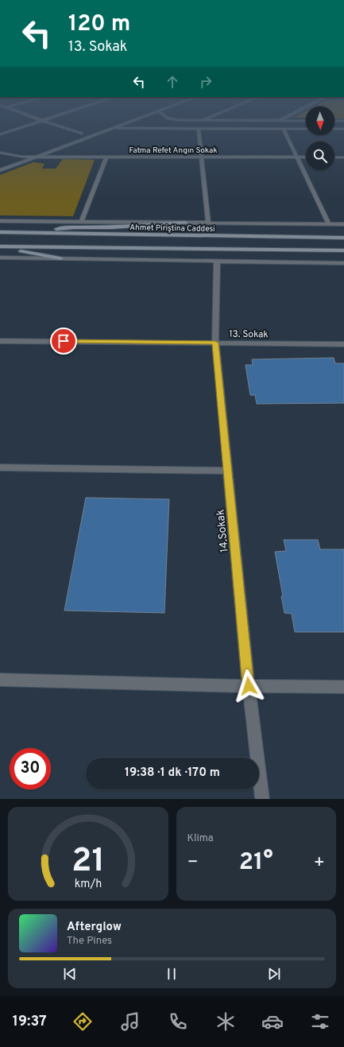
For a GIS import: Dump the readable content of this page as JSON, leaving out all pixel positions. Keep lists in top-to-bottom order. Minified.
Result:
{"streets":{"street":["Fatma Refet Angın Sokak","Ahmet Piriştina Caddesi","13. Sokak","14.Sokak"]},"crossings":[["13. Sokak","14.Sokak"]],"north":"bottom","page":{"turn":["120 m","13. Sokak"],"limit":"30","trip":"19:38 · 1 dk · 170 m","tile":"Klima","heat":["−","21°","+"],"song":["Afterglow","The Pines"],"tabs":"19:37","gauge":["21","km/h"]}}
